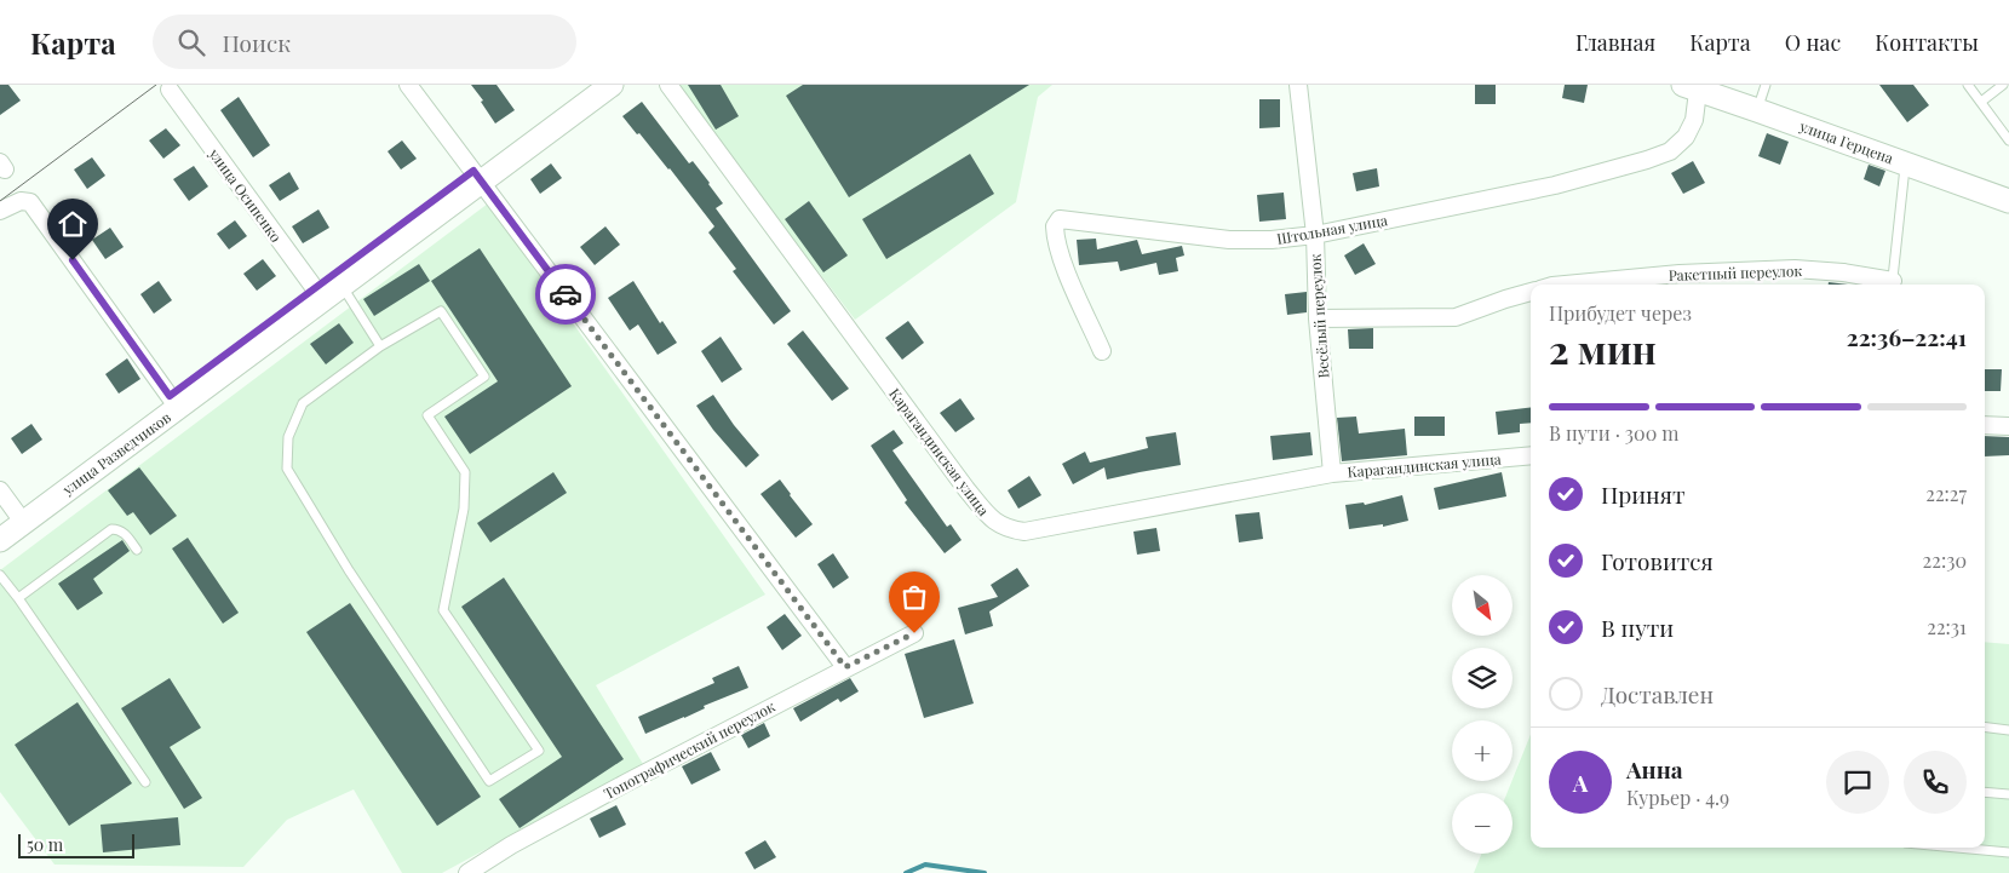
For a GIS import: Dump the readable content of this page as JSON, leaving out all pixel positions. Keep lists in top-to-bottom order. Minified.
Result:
{"streets":{"main road":["улица Герцена","улица Разведчиков"],"street":["улица Осипенко","Штольная улица","Ракетный переулок","Весёлый переулок","Карагандинская улица","Топографический переулок"]},"crossings":[["улица Герцена","Штольная улица"],["улица Осипенко","улица Разведчиков"],["Штольная улица","Весёлый переулок"],["Весёлый переулок","Карагандинская улица"]],"scale_bar":"50 m","north":"bottom right","page":{"header":"Карта","search":"Поиск","nav":["Главная","Карта","О нас","Контакты"],"heading":["2 мин","Прибудет через","22:36–22:41"],"panel":["Анна","Курьер · 4.9"],"bar":"В пути · 300 m","list":[["Принят","22:27"],["Готовится","22:30"],["В пути","22:31"],"Доставлен"],"map_buttons":["+","−"],"round":"А","scale":"50 m"}}
